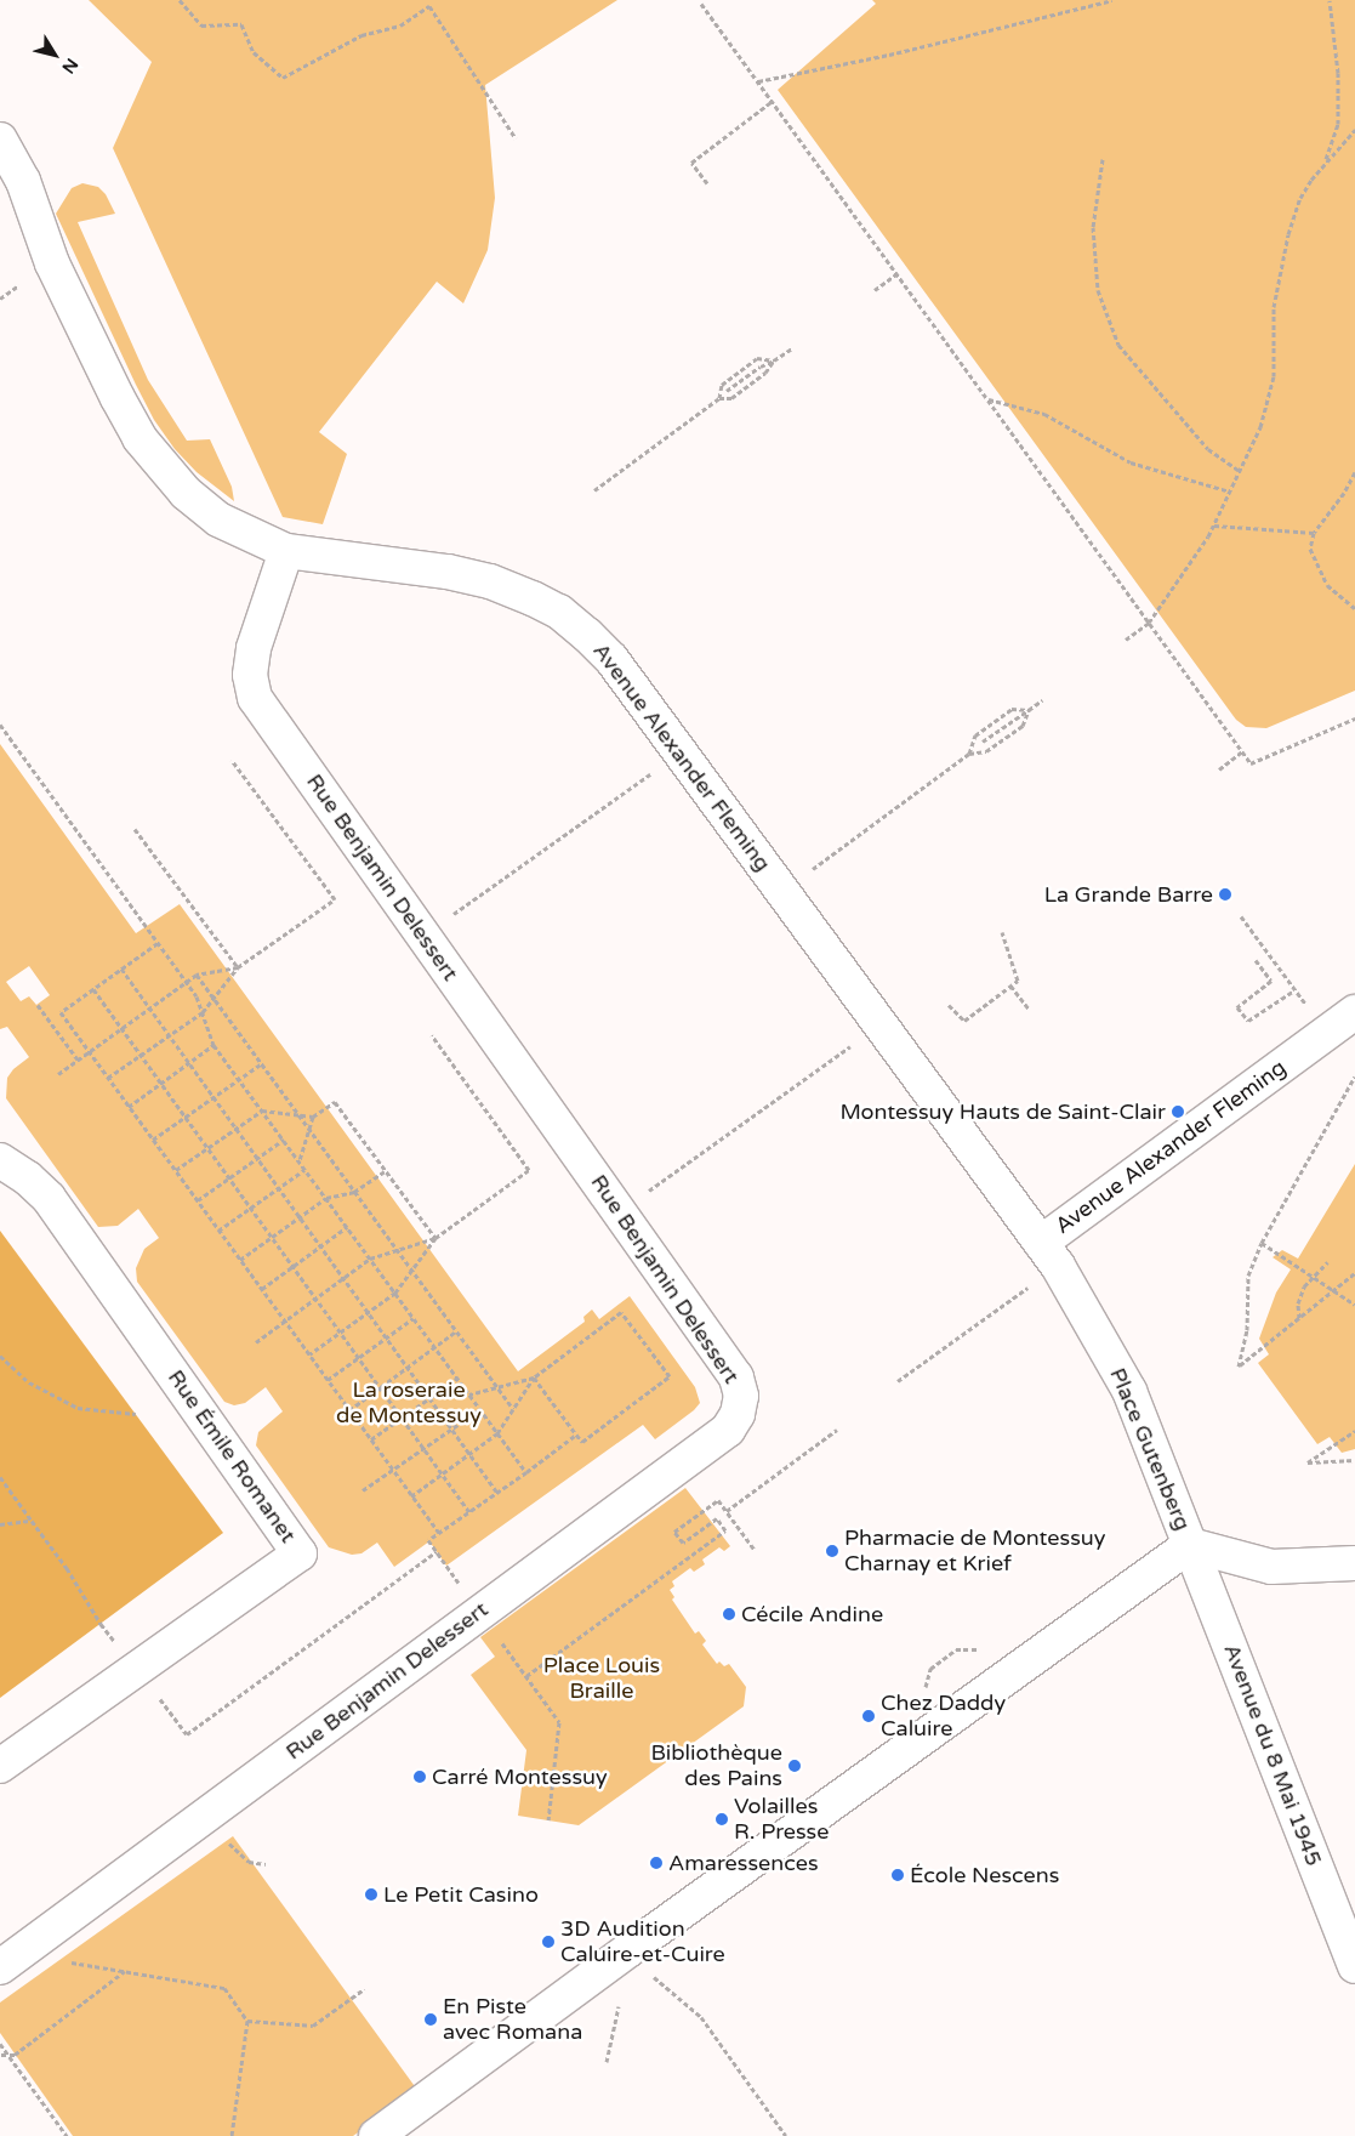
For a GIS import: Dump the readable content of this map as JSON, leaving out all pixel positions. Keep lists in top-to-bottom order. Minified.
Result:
{"streets":{"street":["Avenue Alexander Fleming","Rue Benjamin Delessert","Place Gutenberg","Rue Émile Romanet","Avenue du 8 Mai 1945"]},"crossings":[["Avenue Alexander Fleming","Rue Benjamin Delessert"],["Avenue Alexander Fleming","Place Gutenberg"],["Place Gutenberg","Avenue du 8 Mai 1945"]],"parks":["La roseraie de Montessuy","Place Louis Braille"],"places":["La Grande Barre","Montessuy Hauts de Saint-Clair","Pharmacie de Montessuy Charnay et Krief","Cécile Andine","Chez Daddy Caluire","Bibliothèque des Pains","Carré Montessuy","Volailles R. Presse","Amaressences","École Nescens","Le Petit Casino","3D Audition Caluire-et-Cuire","En Piste avec Romana"],"north":"bottom right"}
